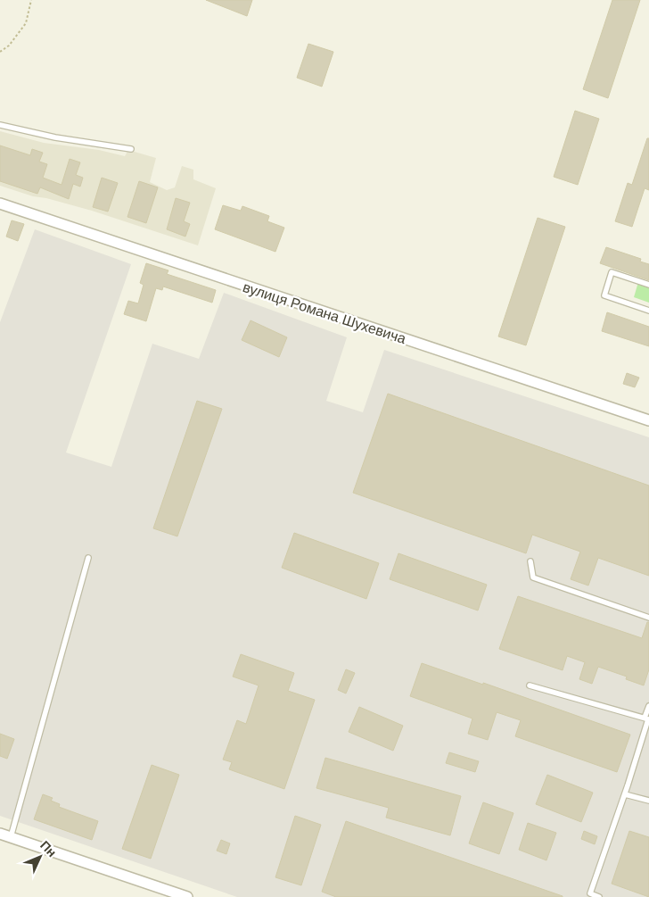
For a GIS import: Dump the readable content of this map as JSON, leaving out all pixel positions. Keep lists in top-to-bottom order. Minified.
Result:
{"streets":{"street":["вулиця Романа Шухевича"]},"north":"top right"}
